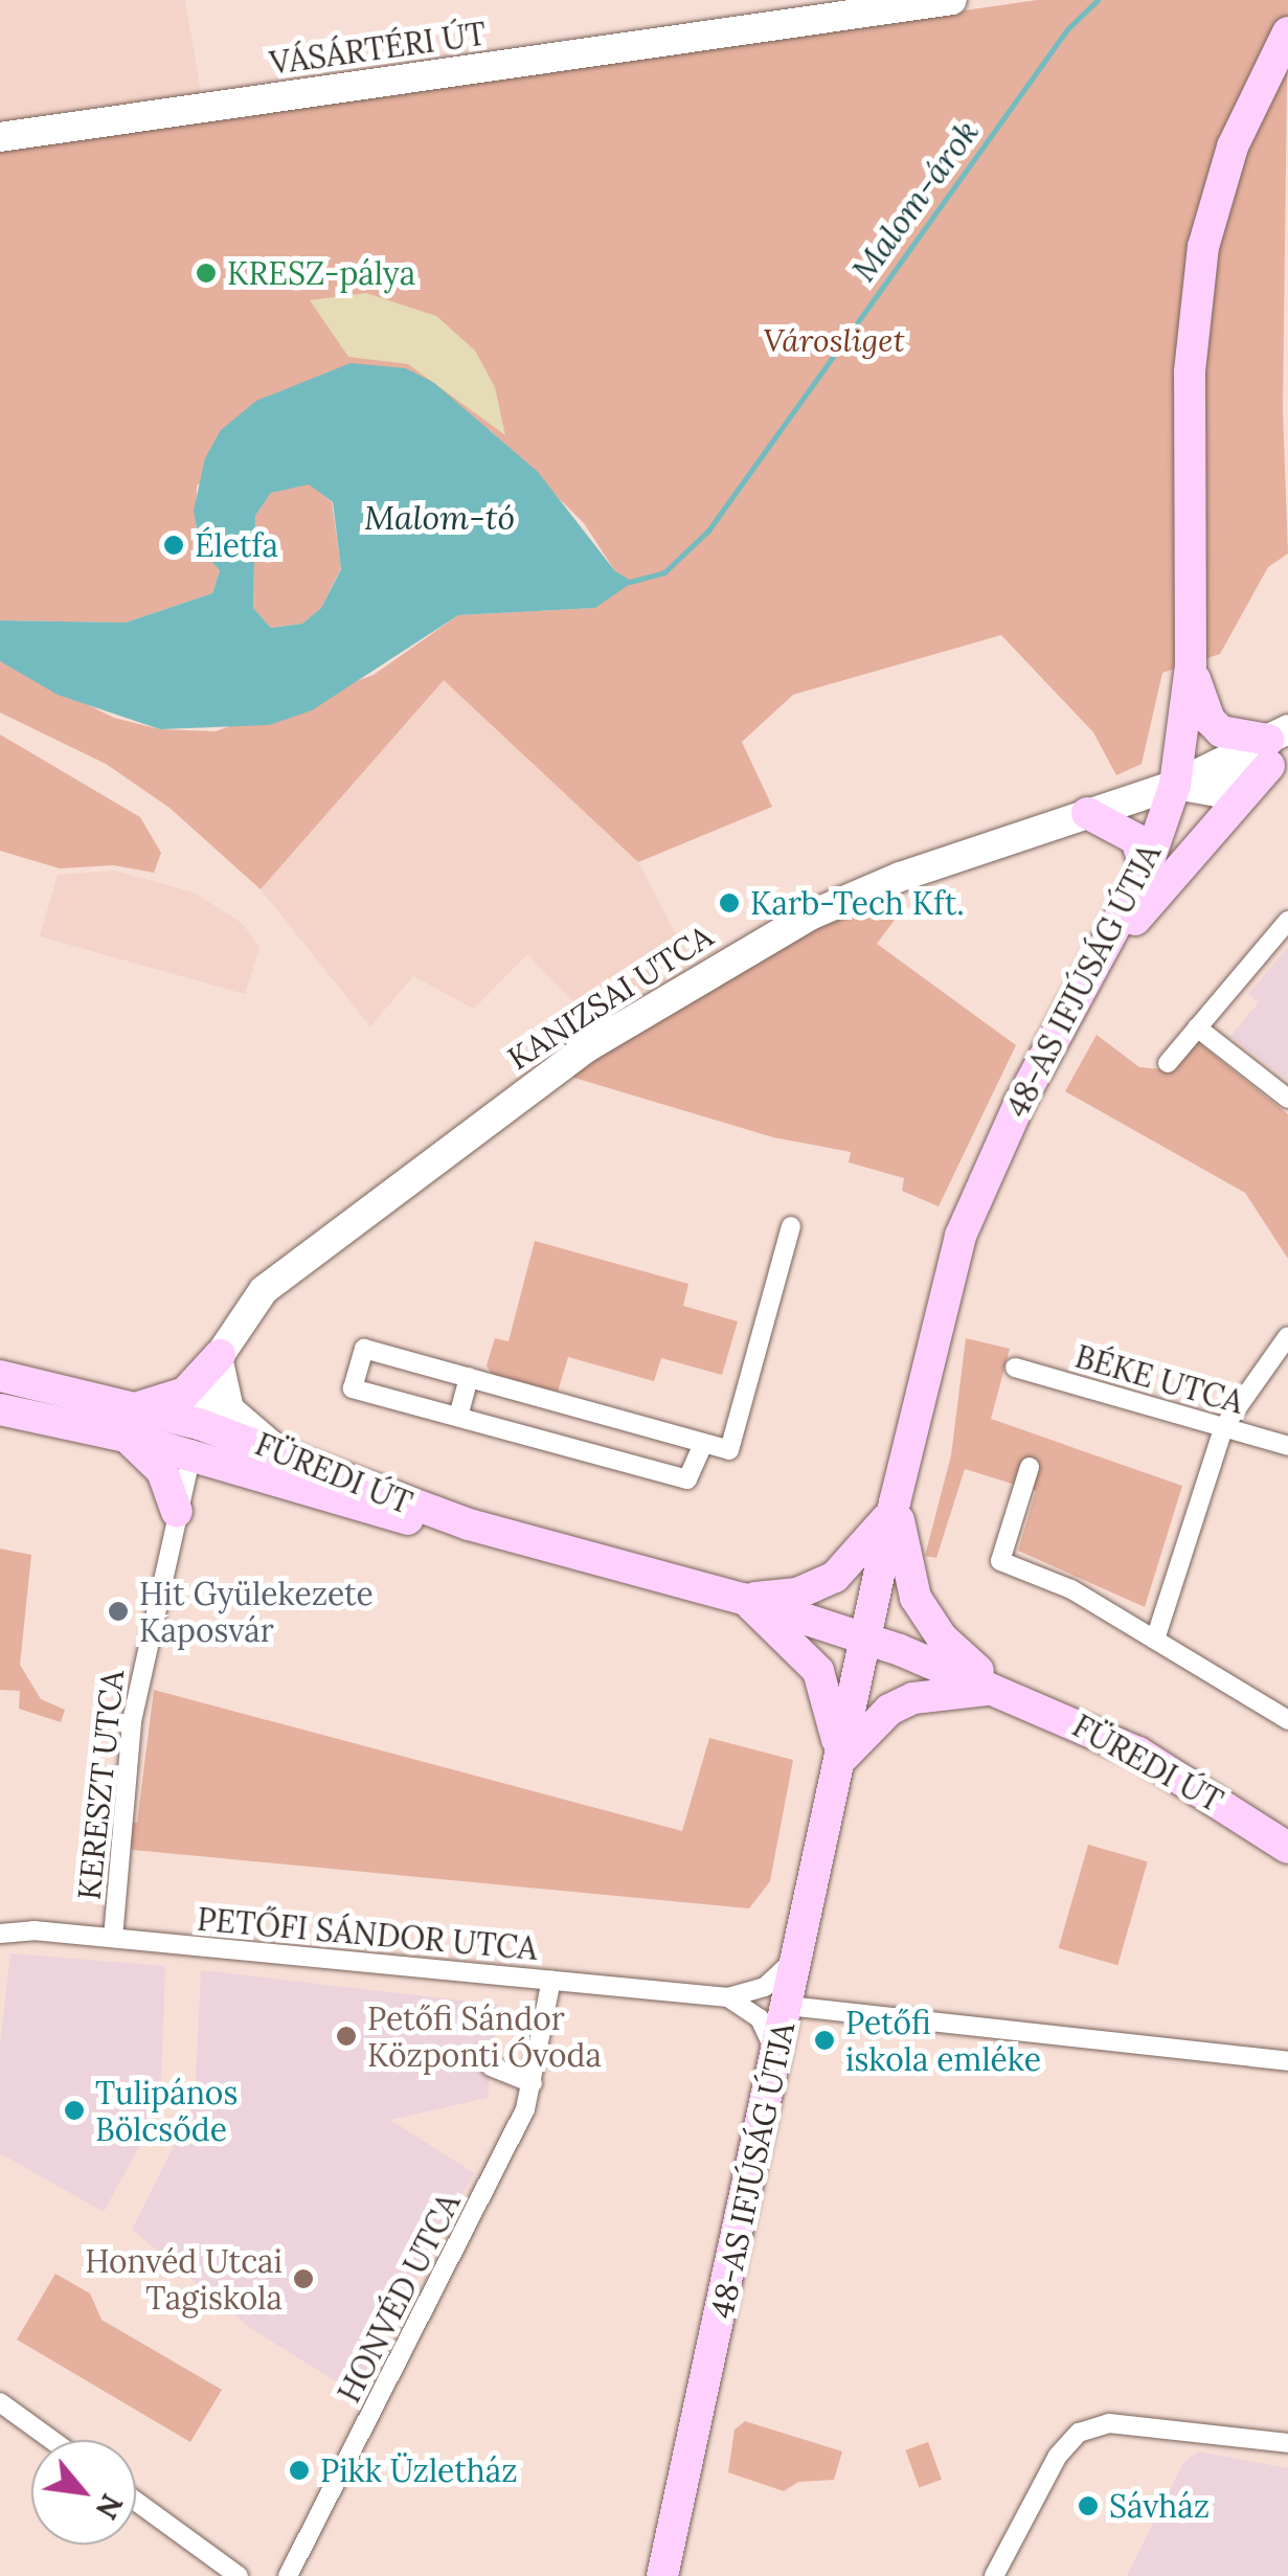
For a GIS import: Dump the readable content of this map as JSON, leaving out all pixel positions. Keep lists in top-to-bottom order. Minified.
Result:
{"streets":{"main road":["48-AS IFJÚSÁG ÚTJA","FÜREDI ÚT"],"street":["VÁSÁRTÉRI ÚT","KANIZSAI UTCA","BÉKE UTCA","KERESZT UTCA","PETŐFI SÁNDOR UTCA","HONVÉD UTCA"]},"crossings":[["48-AS IFJÚSÁG ÚTJA","KANIZSAI UTCA"],["48-AS IFJÚSÁG ÚTJA","FÜREDI ÚT"],["KANIZSAI UTCA","FÜREDI ÚT"],["KANIZSAI UTCA","KERESZT UTCA"],["FÜREDI ÚT","KERESZT UTCA"],["KERESZT UTCA","PETŐFI SÁNDOR UTCA"],["PETŐFI SÁNDOR UTCA","HONVÉD UTCA"]],"water":["Malom-árok","Malom-tó"],"parks":["Városliget"],"places":["KRESZ-pálya","Életfa","Karb-Tech Kft.","Hit Gyülekezete Kaposvár","Petőfi Sándor Központi Óvoda","Petőfi iskola emléke","Tulipános Bölcsőde","Honvéd Utcai Tagiskola","Pikk Üzletház","Sávház"],"north":"bottom right"}
